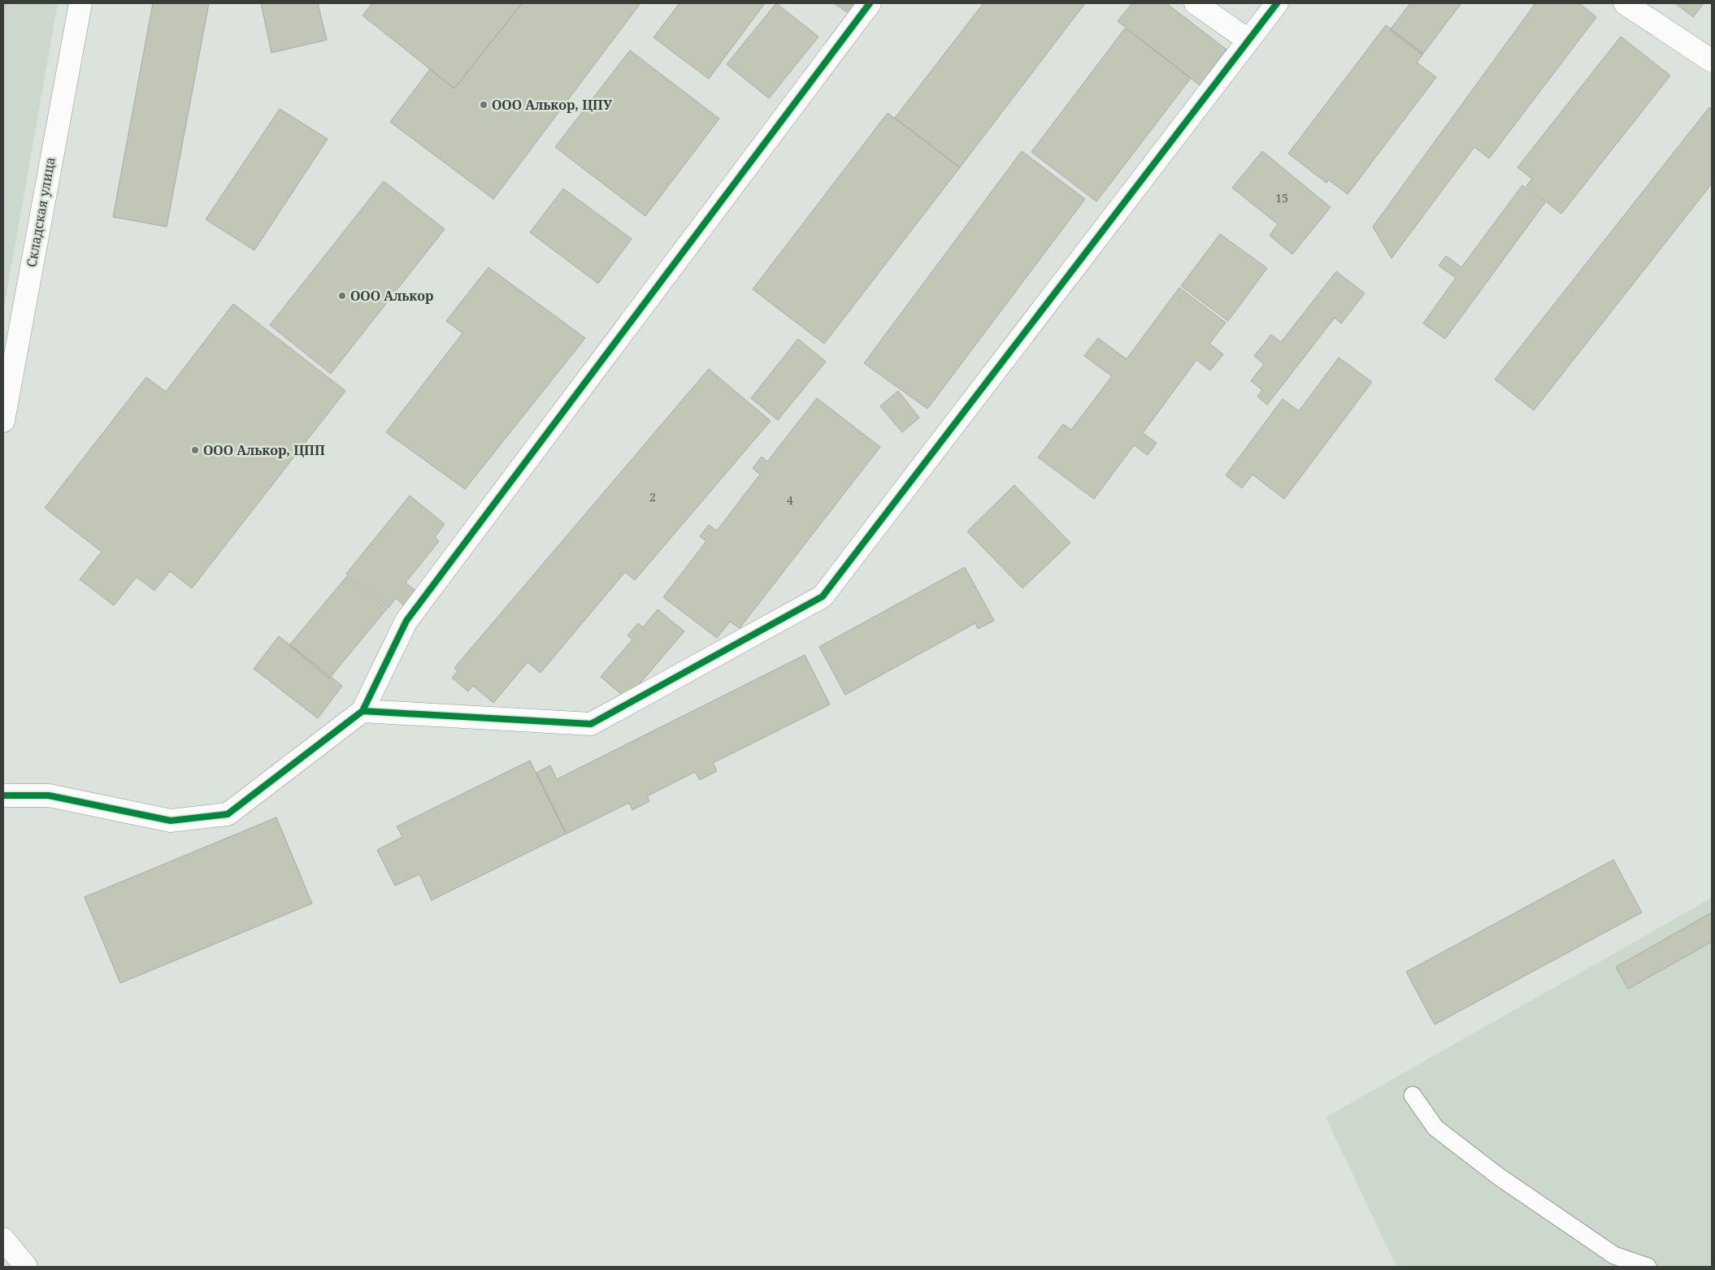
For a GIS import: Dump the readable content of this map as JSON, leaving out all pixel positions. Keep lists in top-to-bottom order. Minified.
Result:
{"streets":{"street":["Складская улица"]},"places":["ООО Алькор, ЦПУ","ООО Алькор","ООО Алькор, ЦПП"],"house_numbers":["15","2","4"]}
